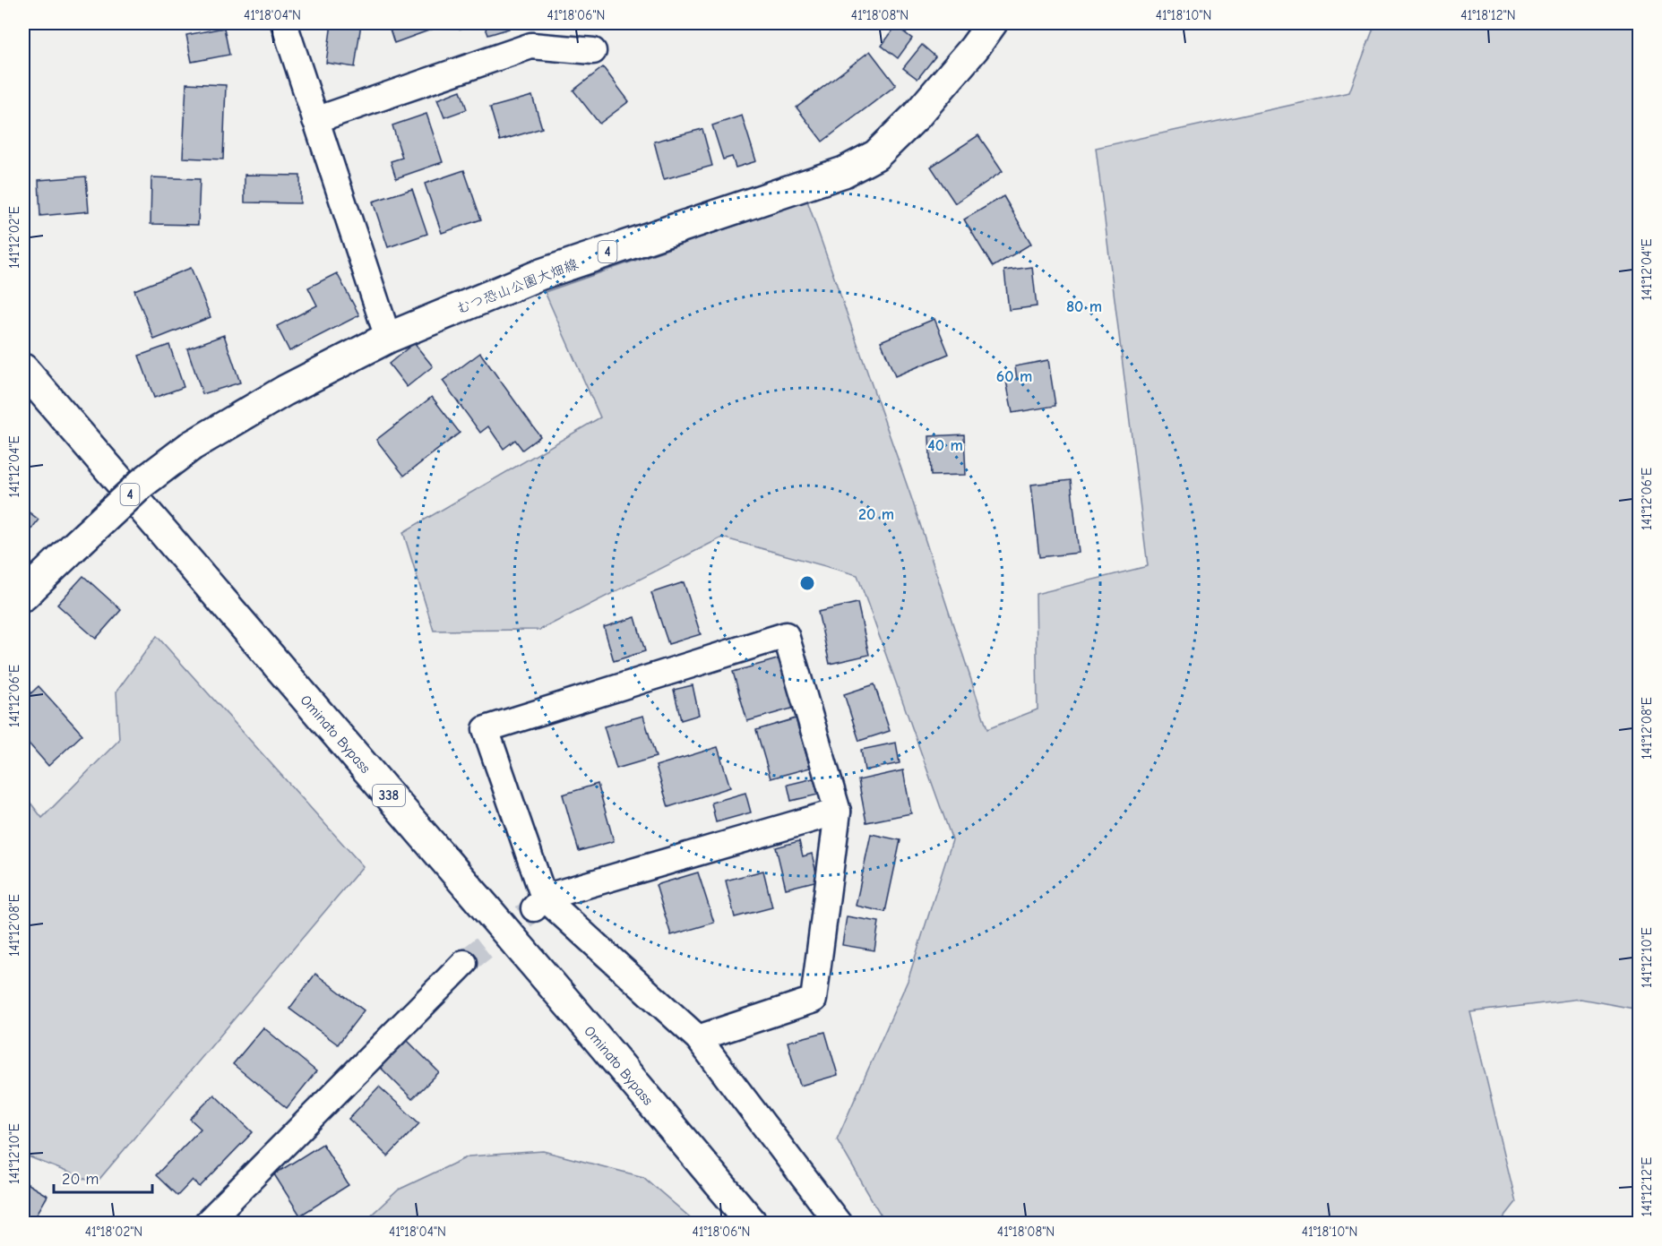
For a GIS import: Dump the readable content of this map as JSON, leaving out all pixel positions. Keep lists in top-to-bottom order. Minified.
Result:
{"streets":{"main road":["4","むつ恐山公園大畑線","Ominato Bypass","338"]},"scale_bar":"20 m","coordinates":["41°18'04\"N","41°18'06\"N","41°18'08\"N","41°18'10\"N","41°18'12\"N","141°12'02\"E","141°12'04\"E","141°12'06\"E","141°12'08\"E","141°12'10\"E","141°12'12\"E","41°18'02\"N"],"rings":["80 m","60 m","40 m","20 m"]}
